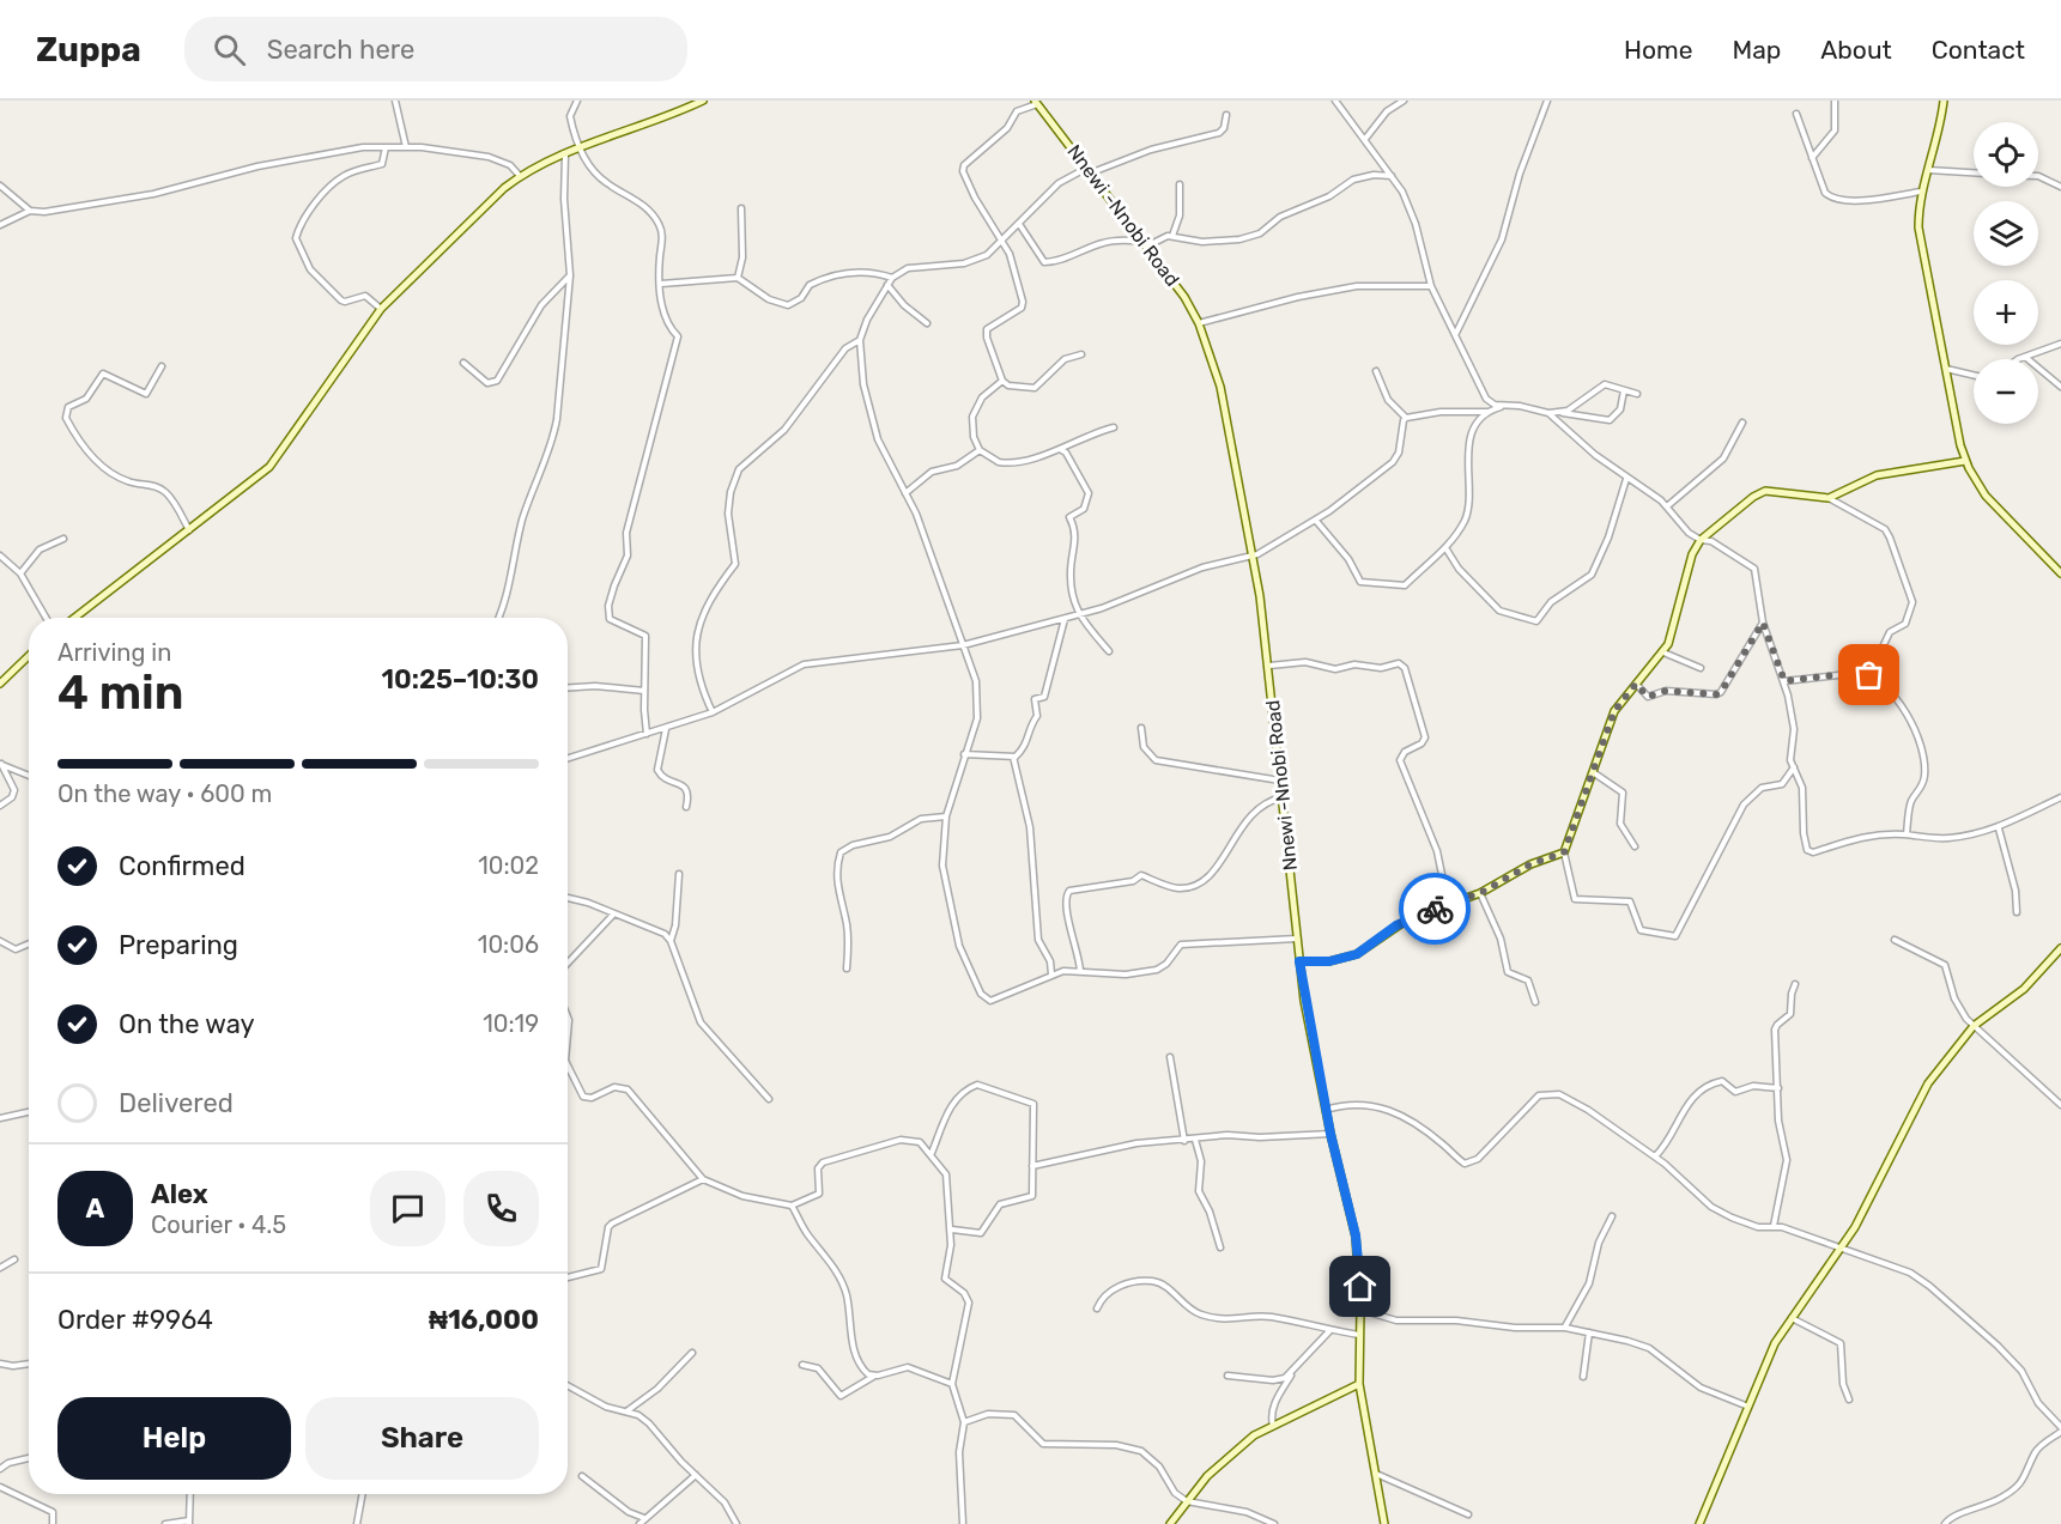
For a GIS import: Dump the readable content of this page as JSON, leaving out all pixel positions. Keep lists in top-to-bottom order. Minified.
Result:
{"streets":{"main road":["Nnewi -Nnobi Road"]},"page":{"header":"Zuppa","search":"Search here","nav":["Home","Map","About","Contact"],"map_buttons":["+","−"],"heading":["4 min","Arriving in","10:25–10:30"],"panel":["Alex","Courier · 4.5","Order #9964","₦16,000"],"bar":"On the way · 600 m","list":[["Confirmed","10:02"],["Preparing","10:06"],["On the way","10:19"],"Delivered"],"round":"A","buttons":["Help","Share"]}}
